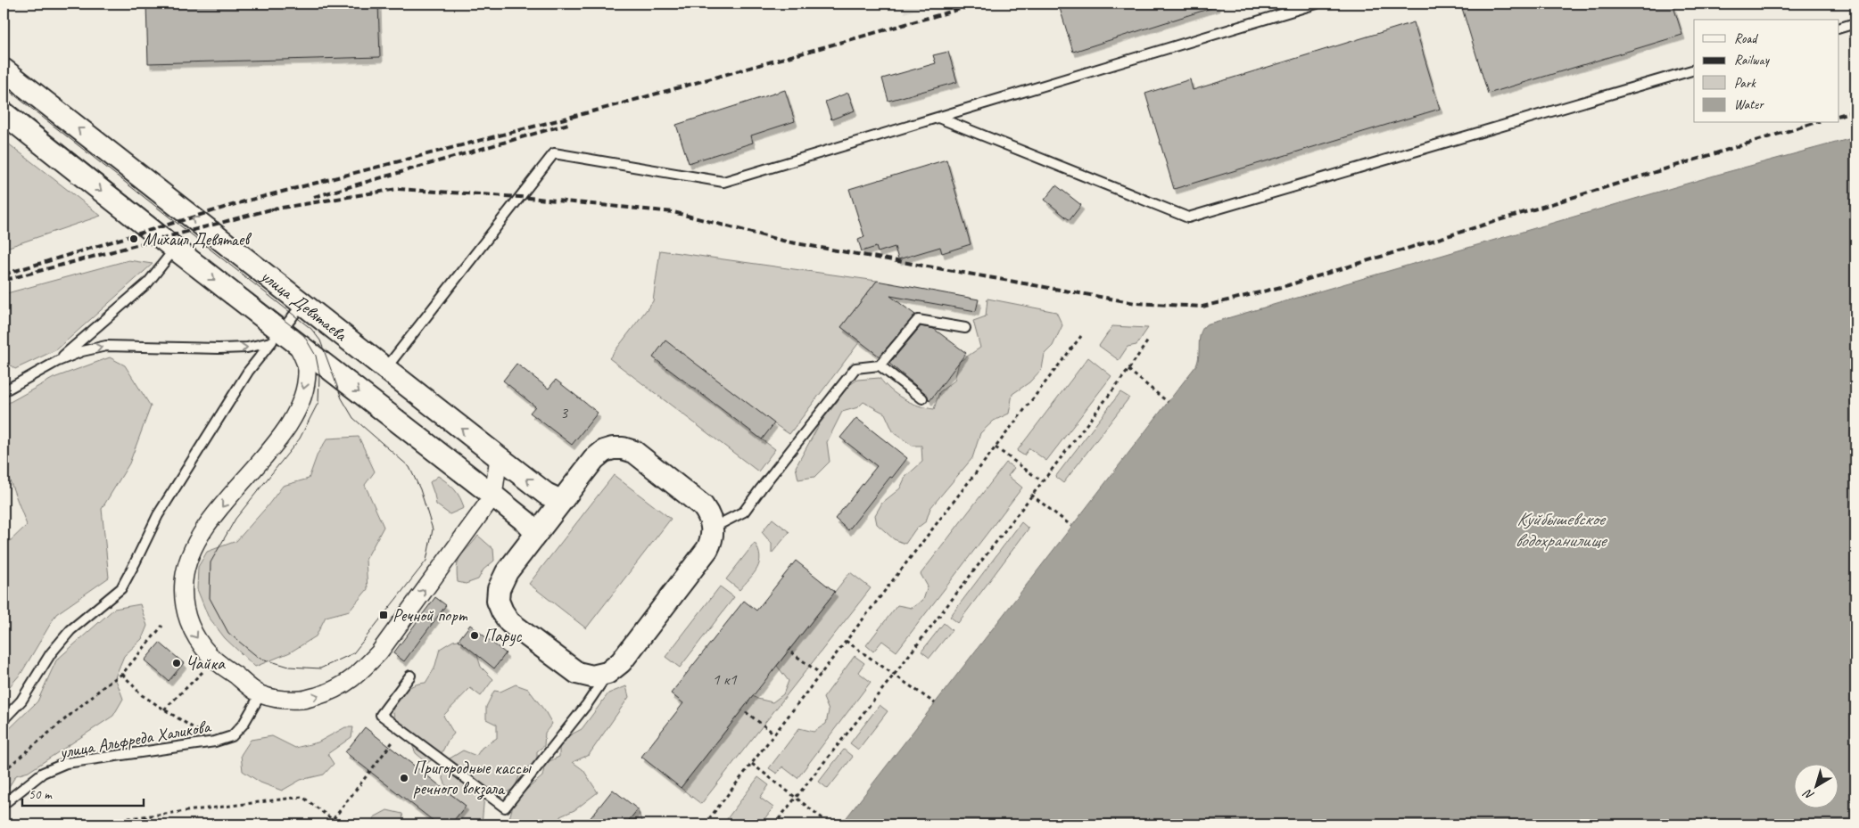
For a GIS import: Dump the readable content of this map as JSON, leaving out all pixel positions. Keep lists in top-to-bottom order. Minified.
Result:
{"streets":{"street":["улица Девятаева"],"lane":["улица Альфреда Халикова"]},"water":["Куйбышевское водохранилище"],"places":{"other":["Михаил Девятаев","Парус","Чайка","Пригородные кассы речного вокзала"],"transit":["Речной порт"]},"house_numbers":["3","1 к1"],"legend":["Road","Railway","Park","Water"],"scale_bar":"50 m","north":"bottom left"}
